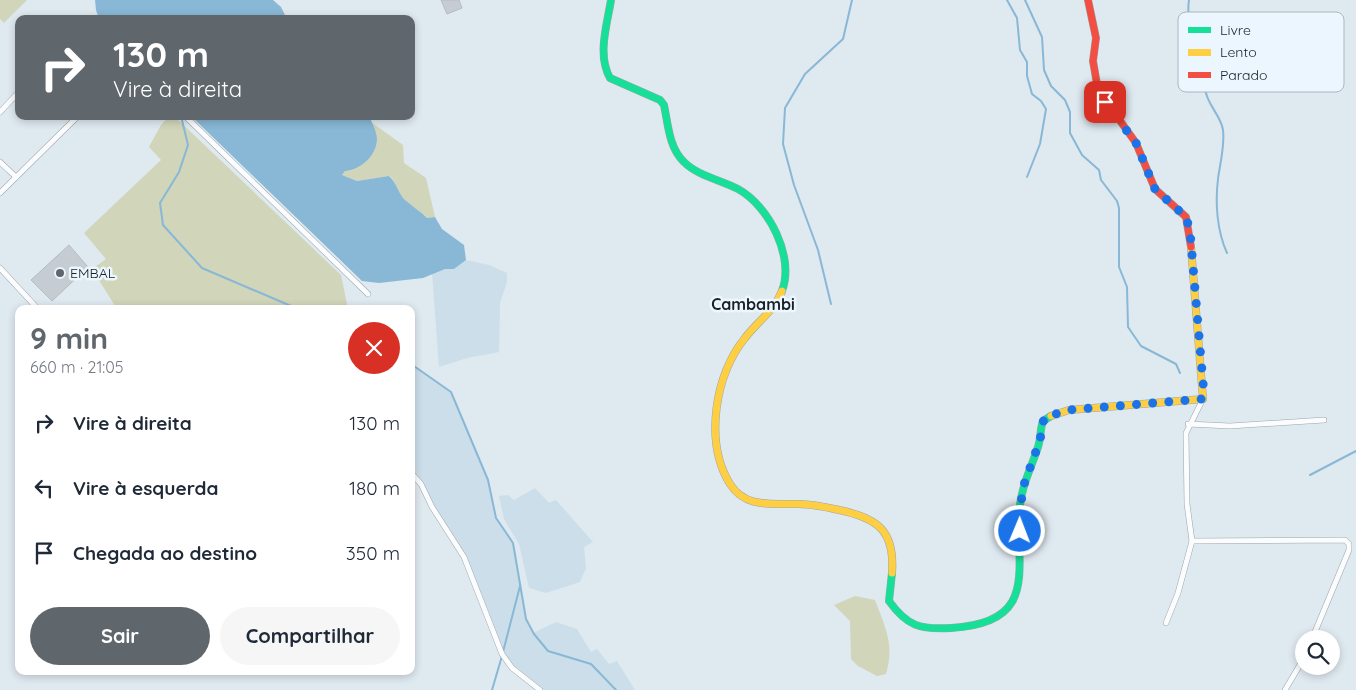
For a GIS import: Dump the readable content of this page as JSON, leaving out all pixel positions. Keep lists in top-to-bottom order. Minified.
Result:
{"districts":["Cambambi"],"places":["EMBAL"],"legend":["Livre","Lento","Parado"],"page":{"turn":["130 m","Vire à direita"],"heading":["9 min","660 m · 21:05"],"list":[{"name":"Vire à direita","value":"130 m"},{"name":"Vire à esquerda","value":"180 m"},{"name":"Chegada ao destino","value":"350 m"}],"buttons":["Sair","Compartilhar"]}}
